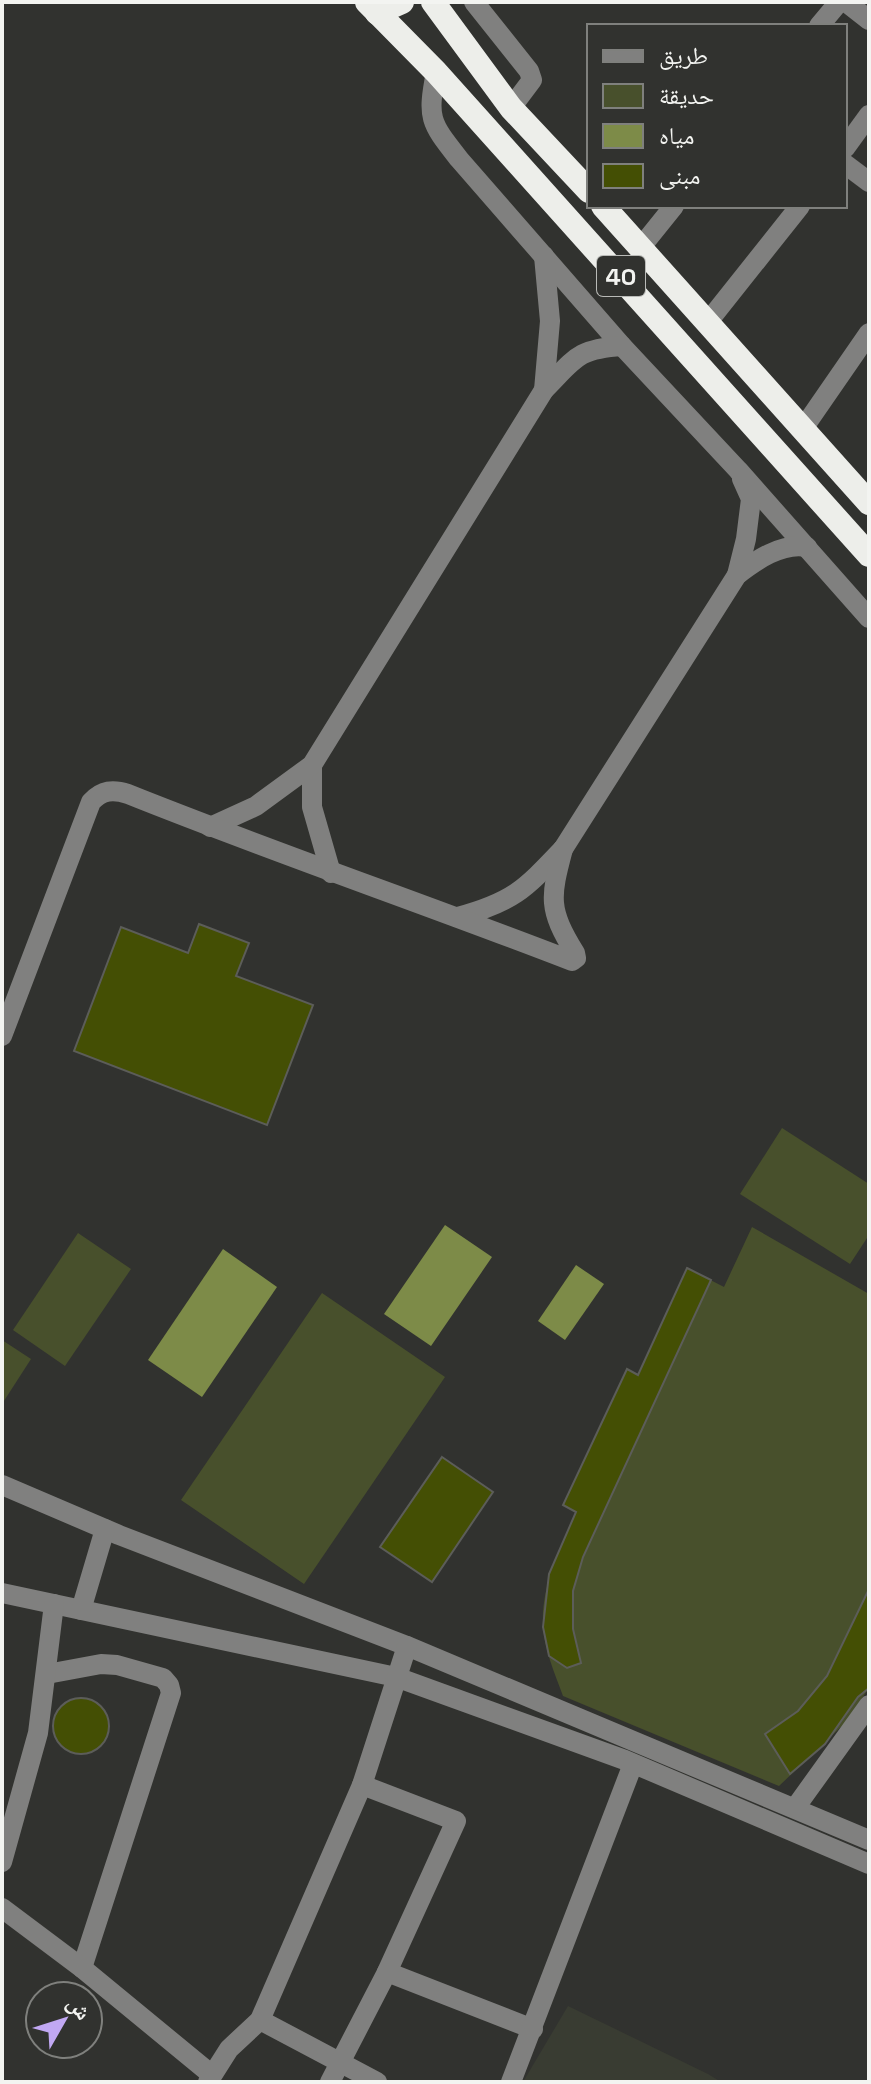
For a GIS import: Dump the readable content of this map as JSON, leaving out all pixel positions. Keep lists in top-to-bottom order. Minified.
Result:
{"streets":{"highway":["40"]},"legend":["طريق","حديقة","مياه","مبنى"],"north":"top right"}
